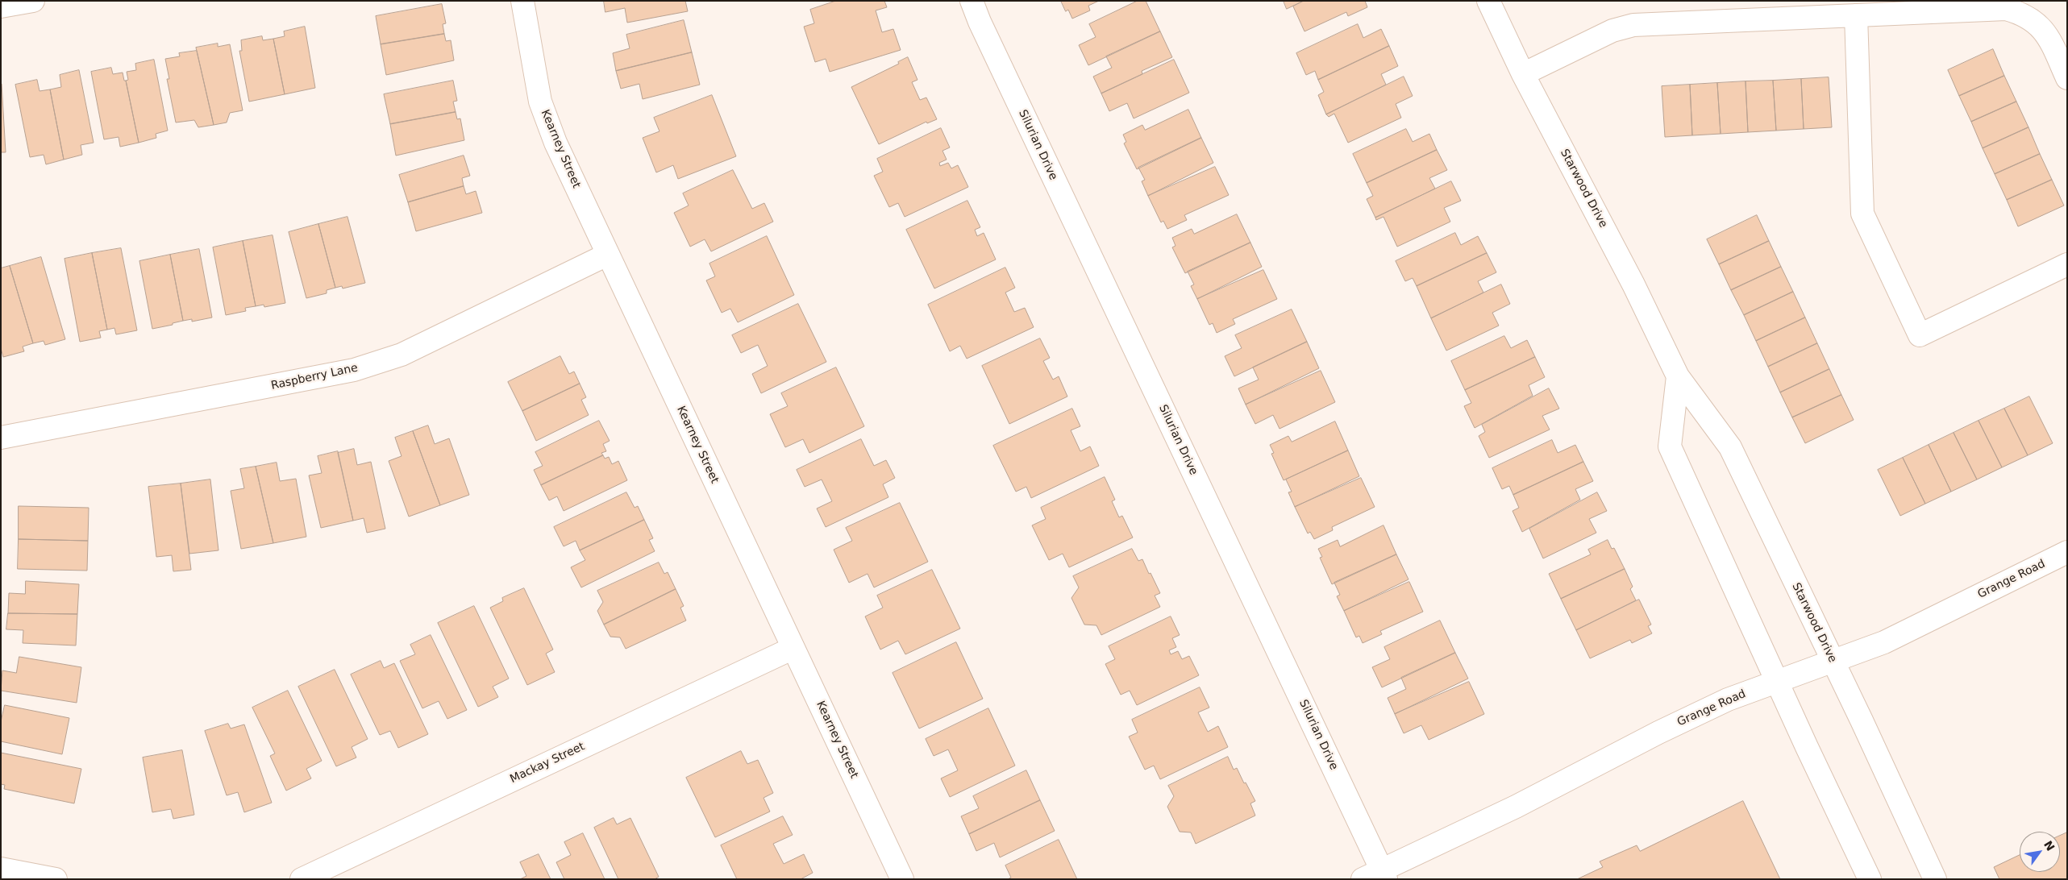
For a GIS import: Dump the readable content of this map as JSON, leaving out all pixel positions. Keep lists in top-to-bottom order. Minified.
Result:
{"streets":{"street":["Silurian Drive","Kearney Street","Starwood Drive","Raspberry Lane","Grange Road","Mackay Street"]},"crossings":[["Silurian Drive","Grange Road"],["Kearney Street","Raspberry Lane"],["Kearney Street","Mackay Street"],["Starwood Drive","Grange Road"]],"north":"top right"}
